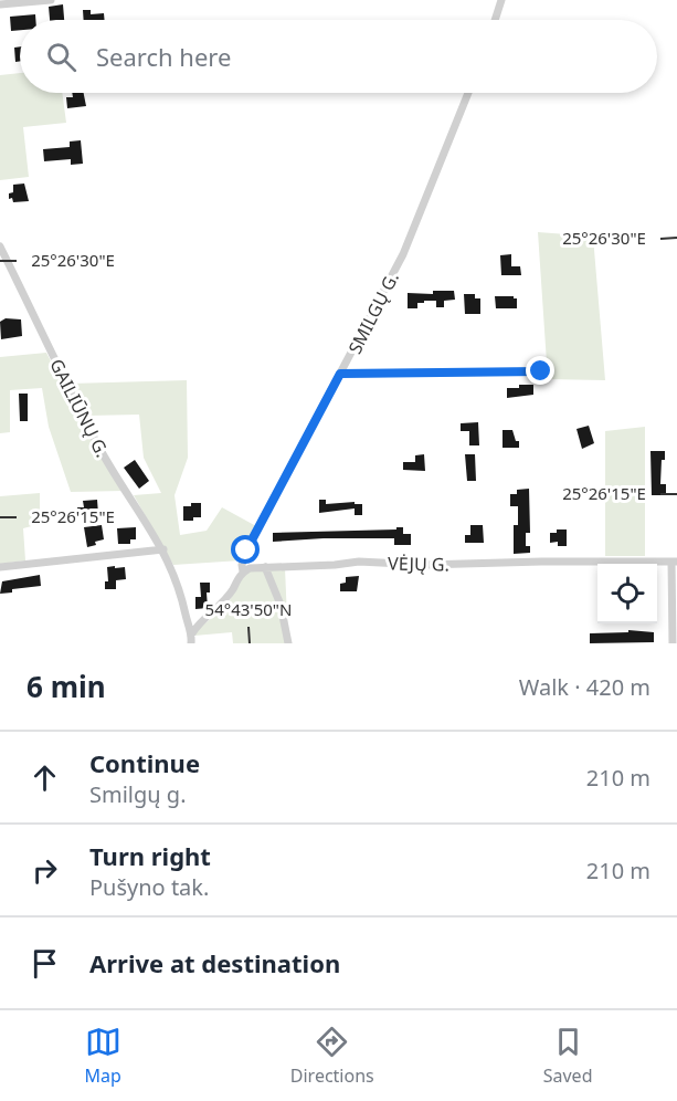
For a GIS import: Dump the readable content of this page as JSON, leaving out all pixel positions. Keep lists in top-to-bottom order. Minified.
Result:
{"streets":{"street":["SMILGŲ G.","GAILIŪNŲ G.","VĖJŲ G."]},"crossings":[["SMILGŲ G.","VĖJŲ G."]],"page":{"search":"Search here","heading":["6 min","Walk · 420 m"],"list":[["Continue","Smilgų g.","210 m"],["Turn right","Pušyno tak.","210 m"],"Arrive at destination"],"nav":["Map","Directions","Saved"]},"coordinates":["25°26'30\"E","25°26'15\"E","54°43'50\"N"]}
